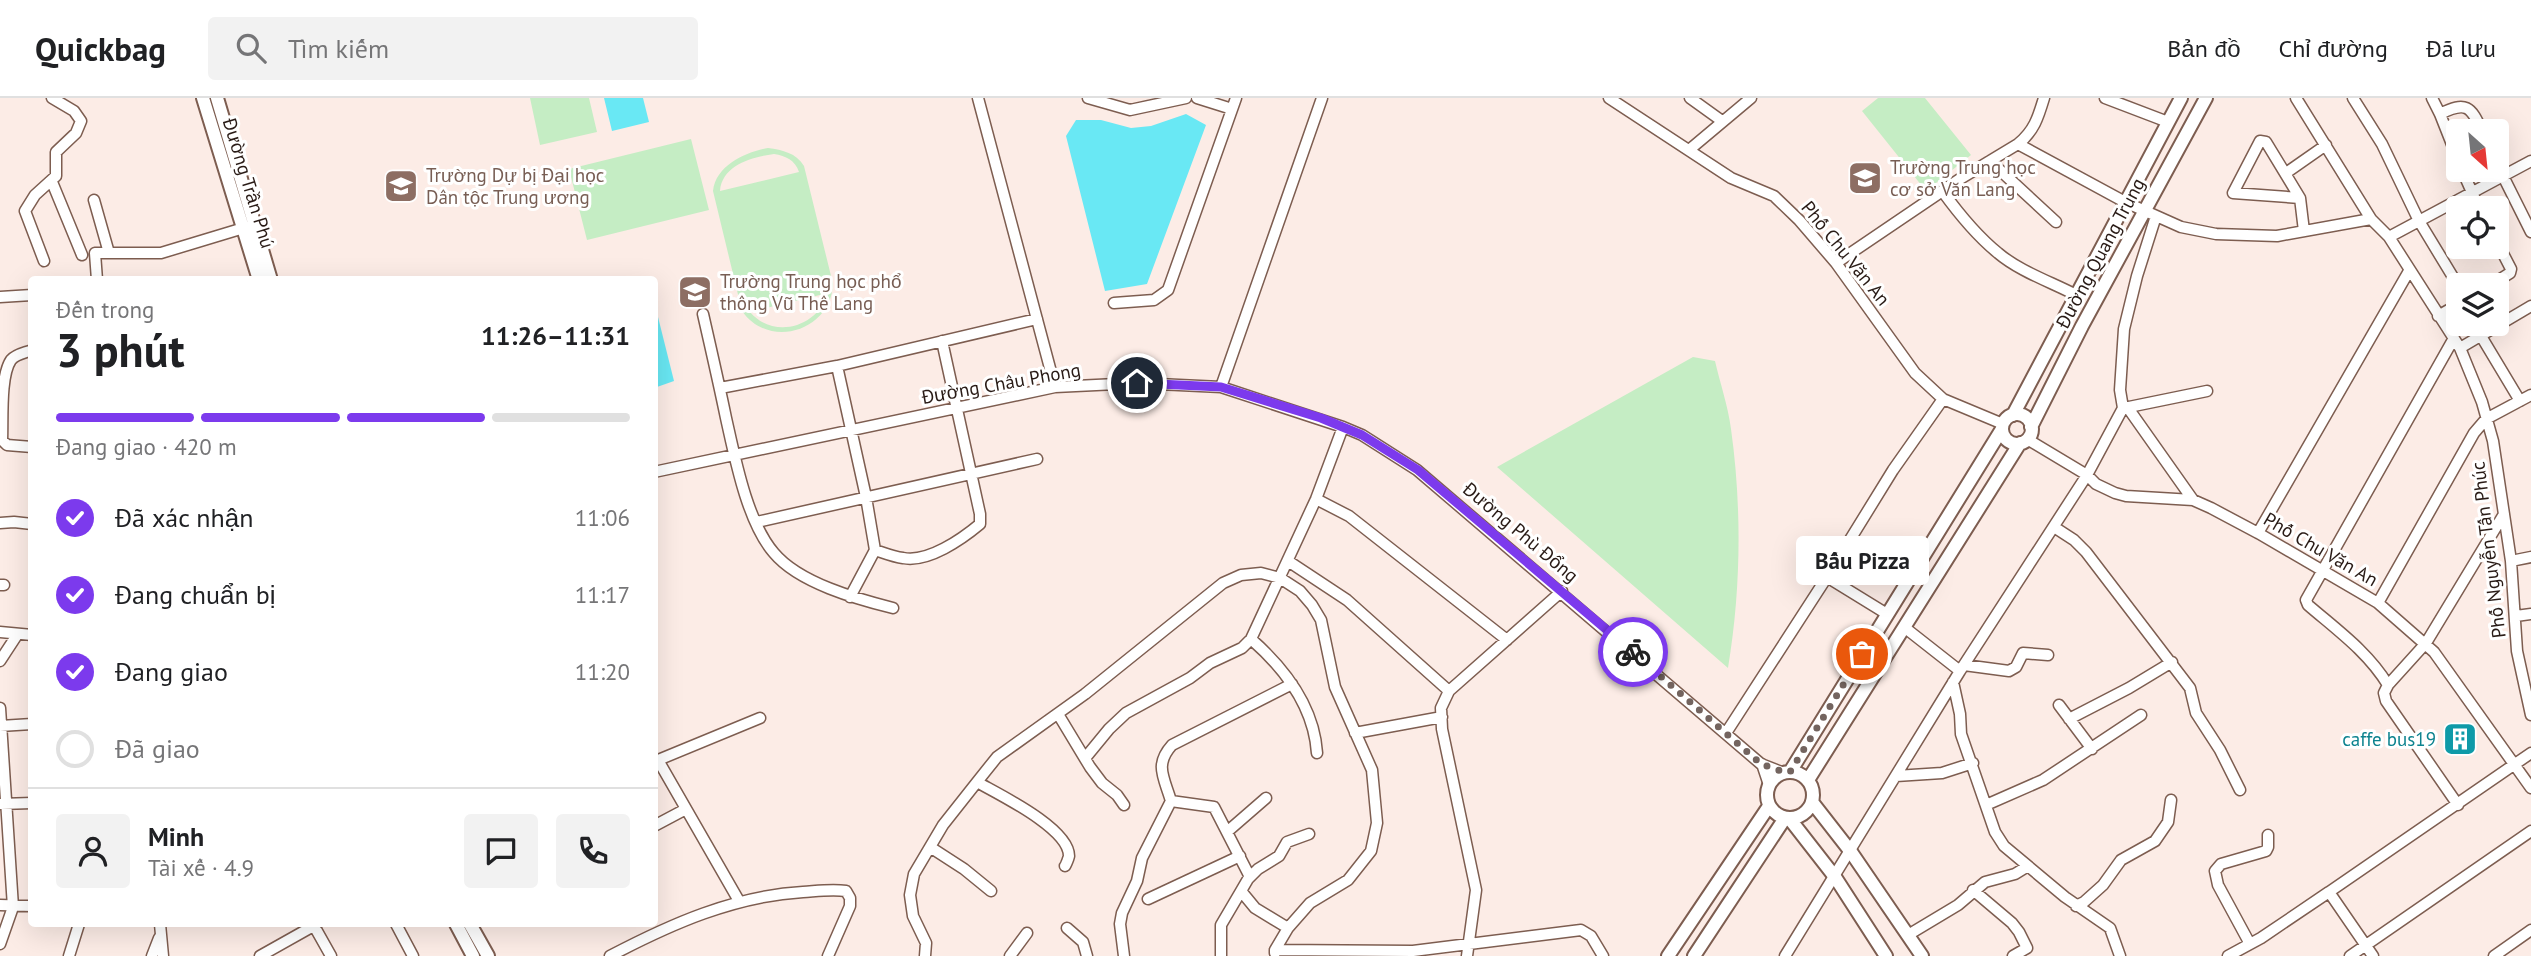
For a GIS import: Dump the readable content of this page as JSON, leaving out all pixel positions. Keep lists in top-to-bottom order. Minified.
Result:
{"streets":{"main road":["Đường Trần Phú","Đường Quang Trung"],"street":["Phố Chu Văn An","Đường Châu Phong","Đường Phù Đổng","Phố Nguyễn Tấn Phúc"]},"crossings":[["Phố Chu Văn An","Đường Quang Trung"],["Đường Quang Trung","Đường Phù Đổng"],["Đường Châu Phong","Đường Phù Đổng"]],"places":{"school or university":["Trường Trung học cơ sở Văn Lang","Trường Dự bị Đại học Dân tộc Trung ương","Trường Trung học phổ thông Vũ Thê Lang"],"other":["Bấu Pizza"],"building":["caffe bus19"]},"north":"bottom right","page":{"header":"Quickbag","search":"Tìm kiếm","nav":["Bản đồ","Chỉ đường","Đã lưu"],"heading":["3 phút","Đến trong","11:26–11:31"],"panel":["Minh","Tài xế · 4.9"],"bar":"Đang giao · 420 m","list":[["Đã xác nhận","11:06"],["Đang chuẩn bị","11:17"],["Đang giao","11:20"],"Đã giao"],"bubble":"Bấu Pizza"}}
